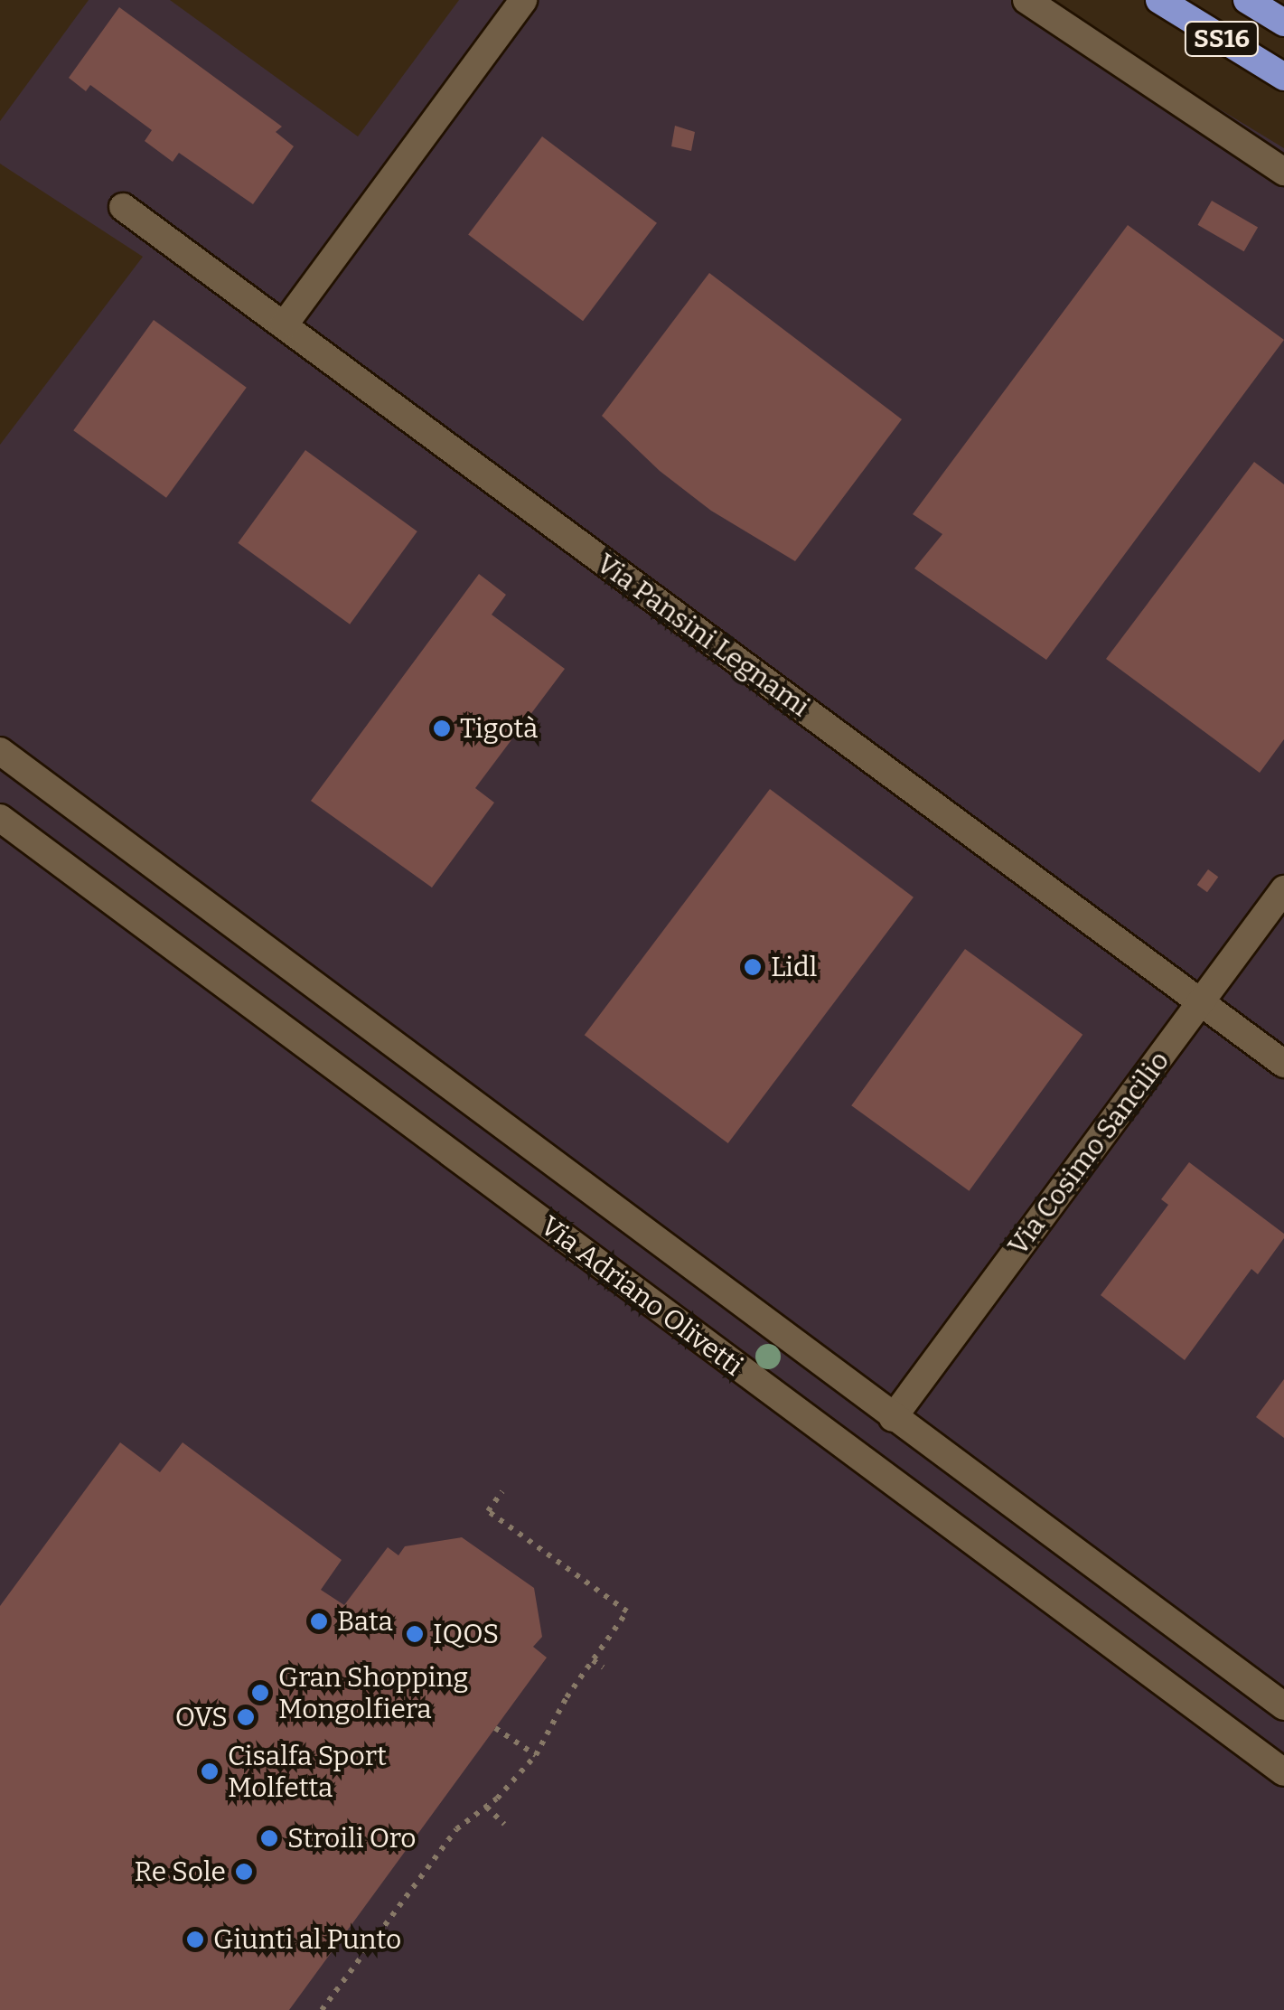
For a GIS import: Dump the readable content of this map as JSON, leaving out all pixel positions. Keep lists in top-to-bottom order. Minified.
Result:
{"streets":{"highway":["SS16"],"street":["Via Pansini Legnami","Via Cosimo Sancilio","Via Adriano Olivetti"]},"crossings":[["Via Pansini Legnami","Via Cosimo Sancilio"],["Via Cosimo Sancilio","Via Adriano Olivetti"]],"places":["Tigotà","Lidl","Bata","IQOS","Gran Shopping Mongolfiera","OVS","Cisalfa Sport Molfetta","Stroili Oro","Re Sole","Giunti al Punto"]}
